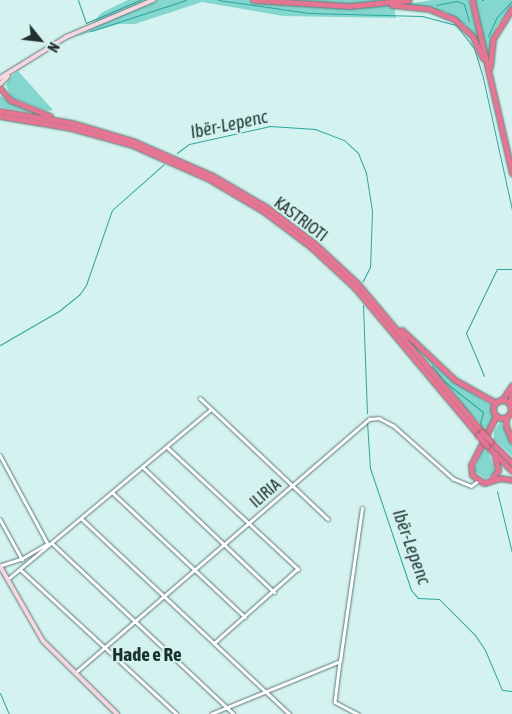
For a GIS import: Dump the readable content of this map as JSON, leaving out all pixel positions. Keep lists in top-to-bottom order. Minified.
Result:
{"streets":{"highway":["KASTRIOTI"],"street":["ILIRIA"]},"districts":["Hade e Re"],"water":["Ibër-Lepenc"],"north":"bottom right"}
